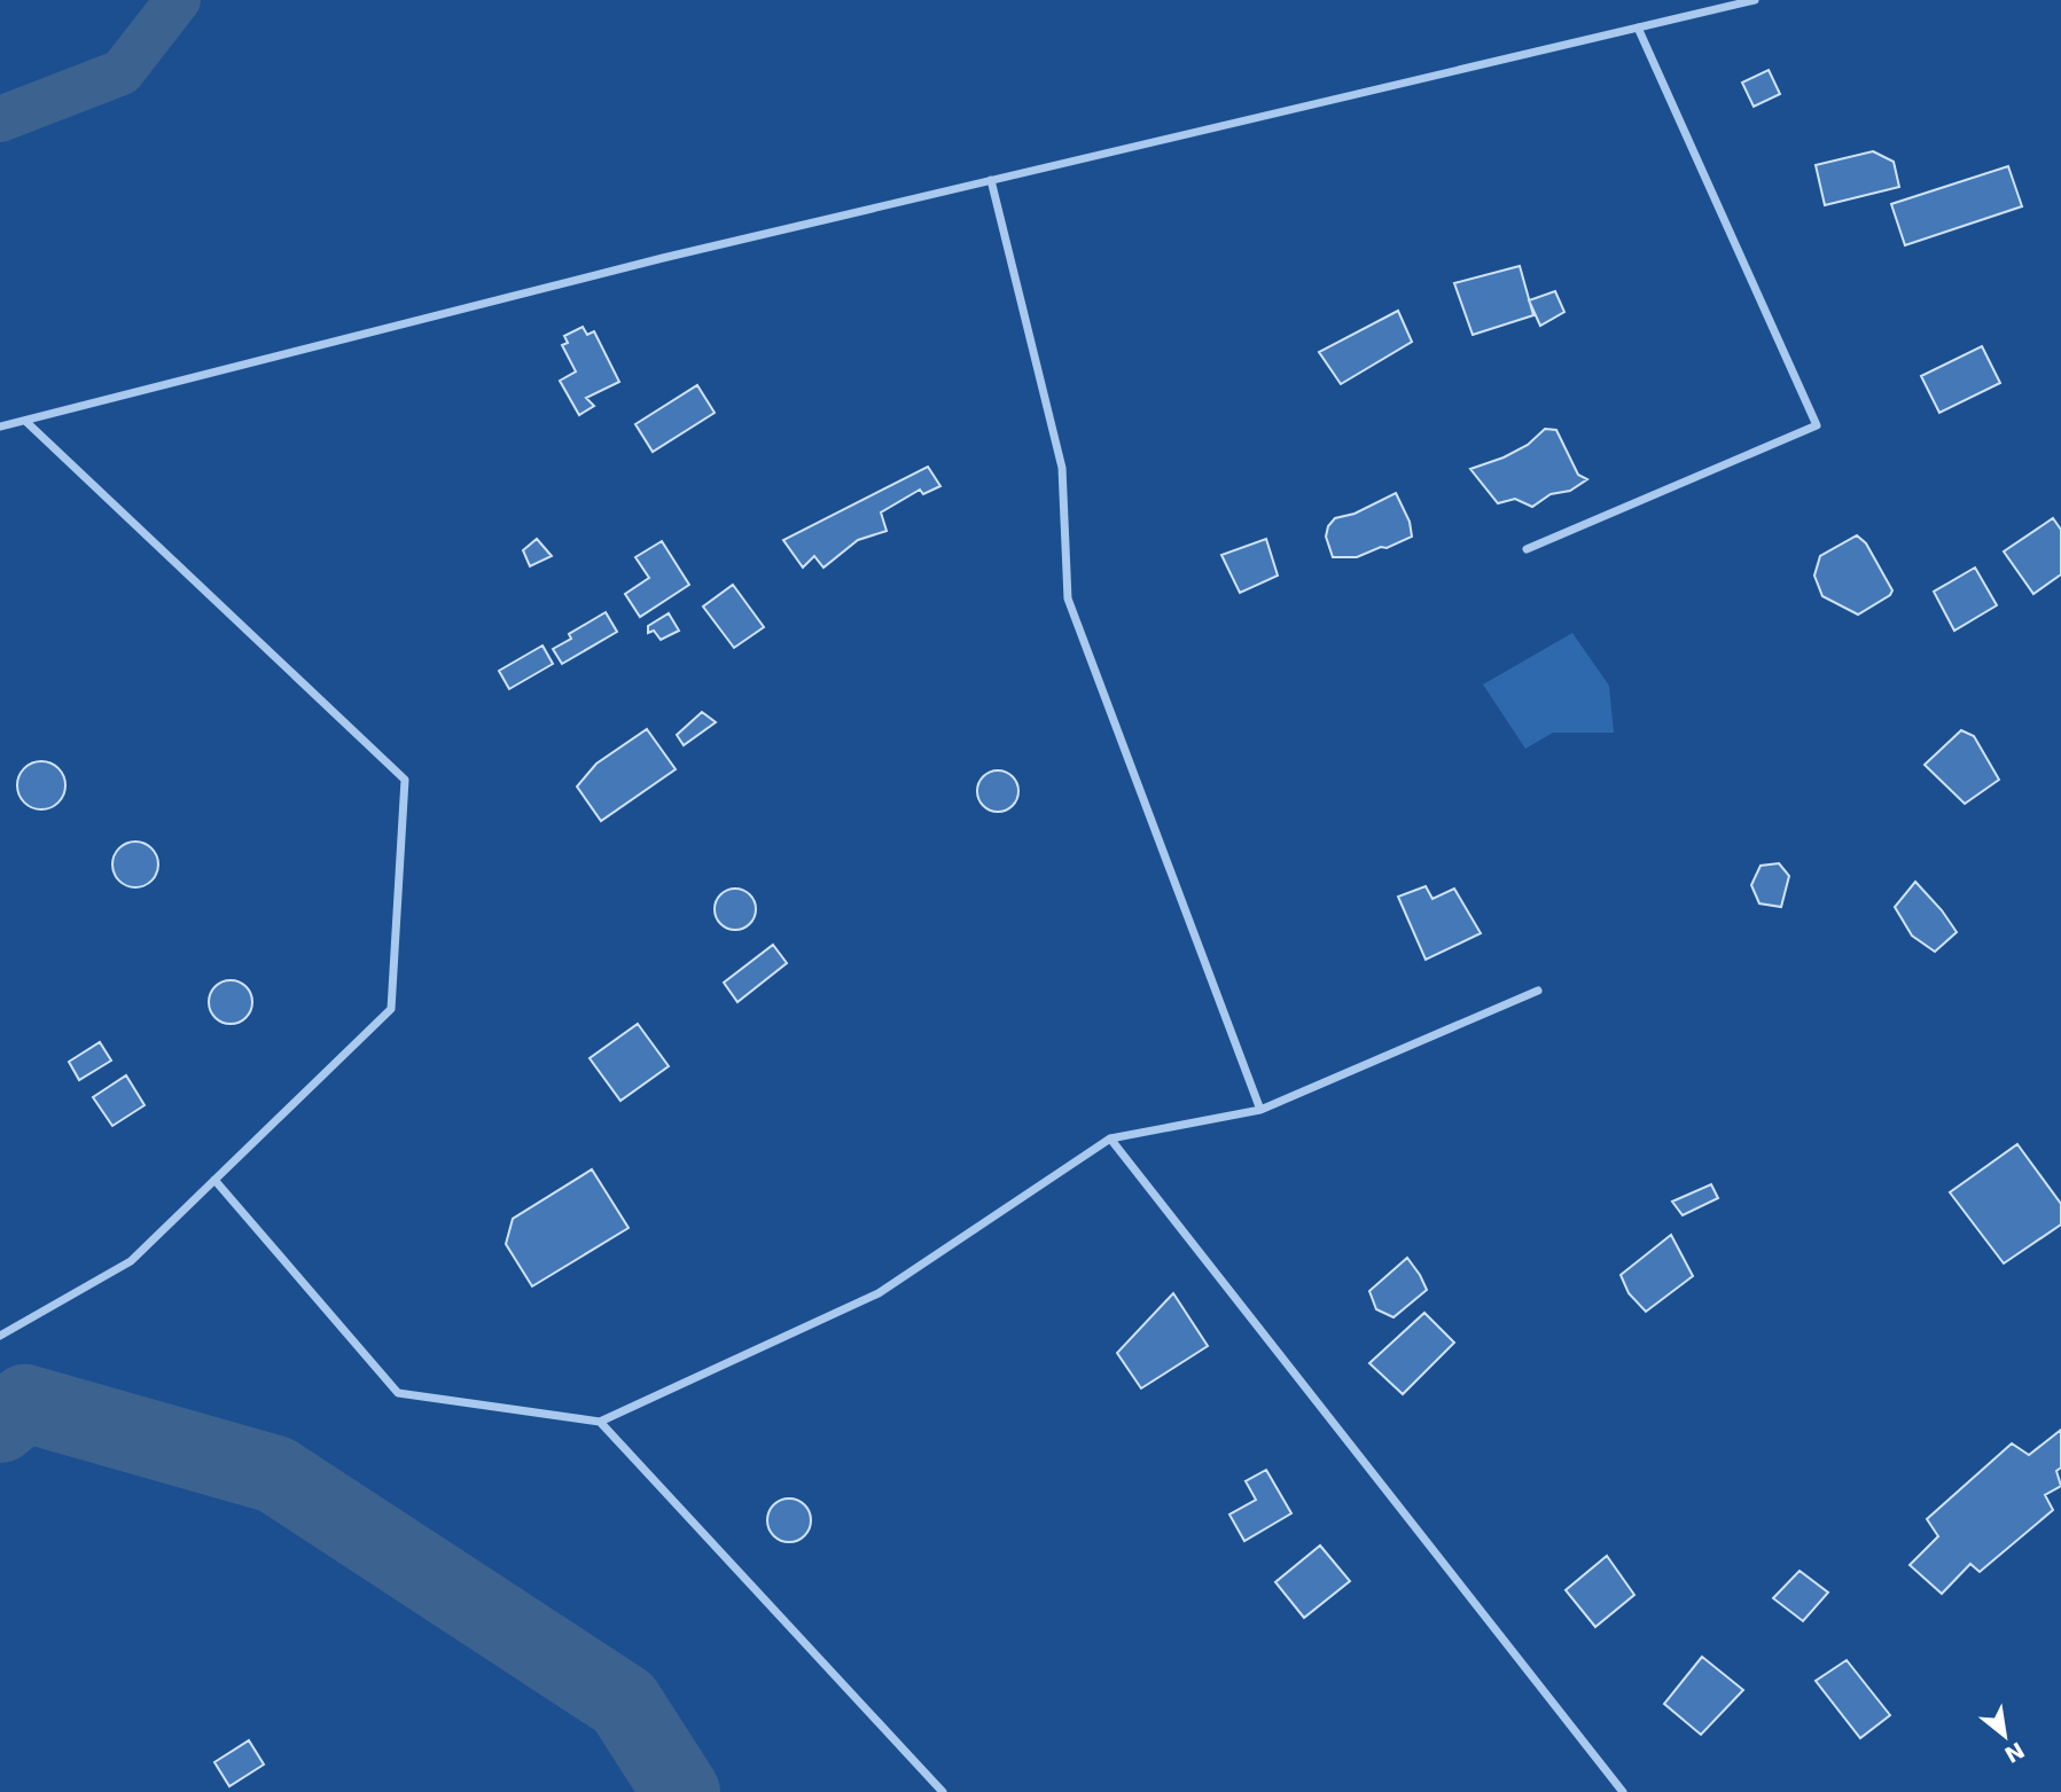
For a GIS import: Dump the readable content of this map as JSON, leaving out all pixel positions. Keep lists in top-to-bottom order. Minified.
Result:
{"north":"bottom right"}
